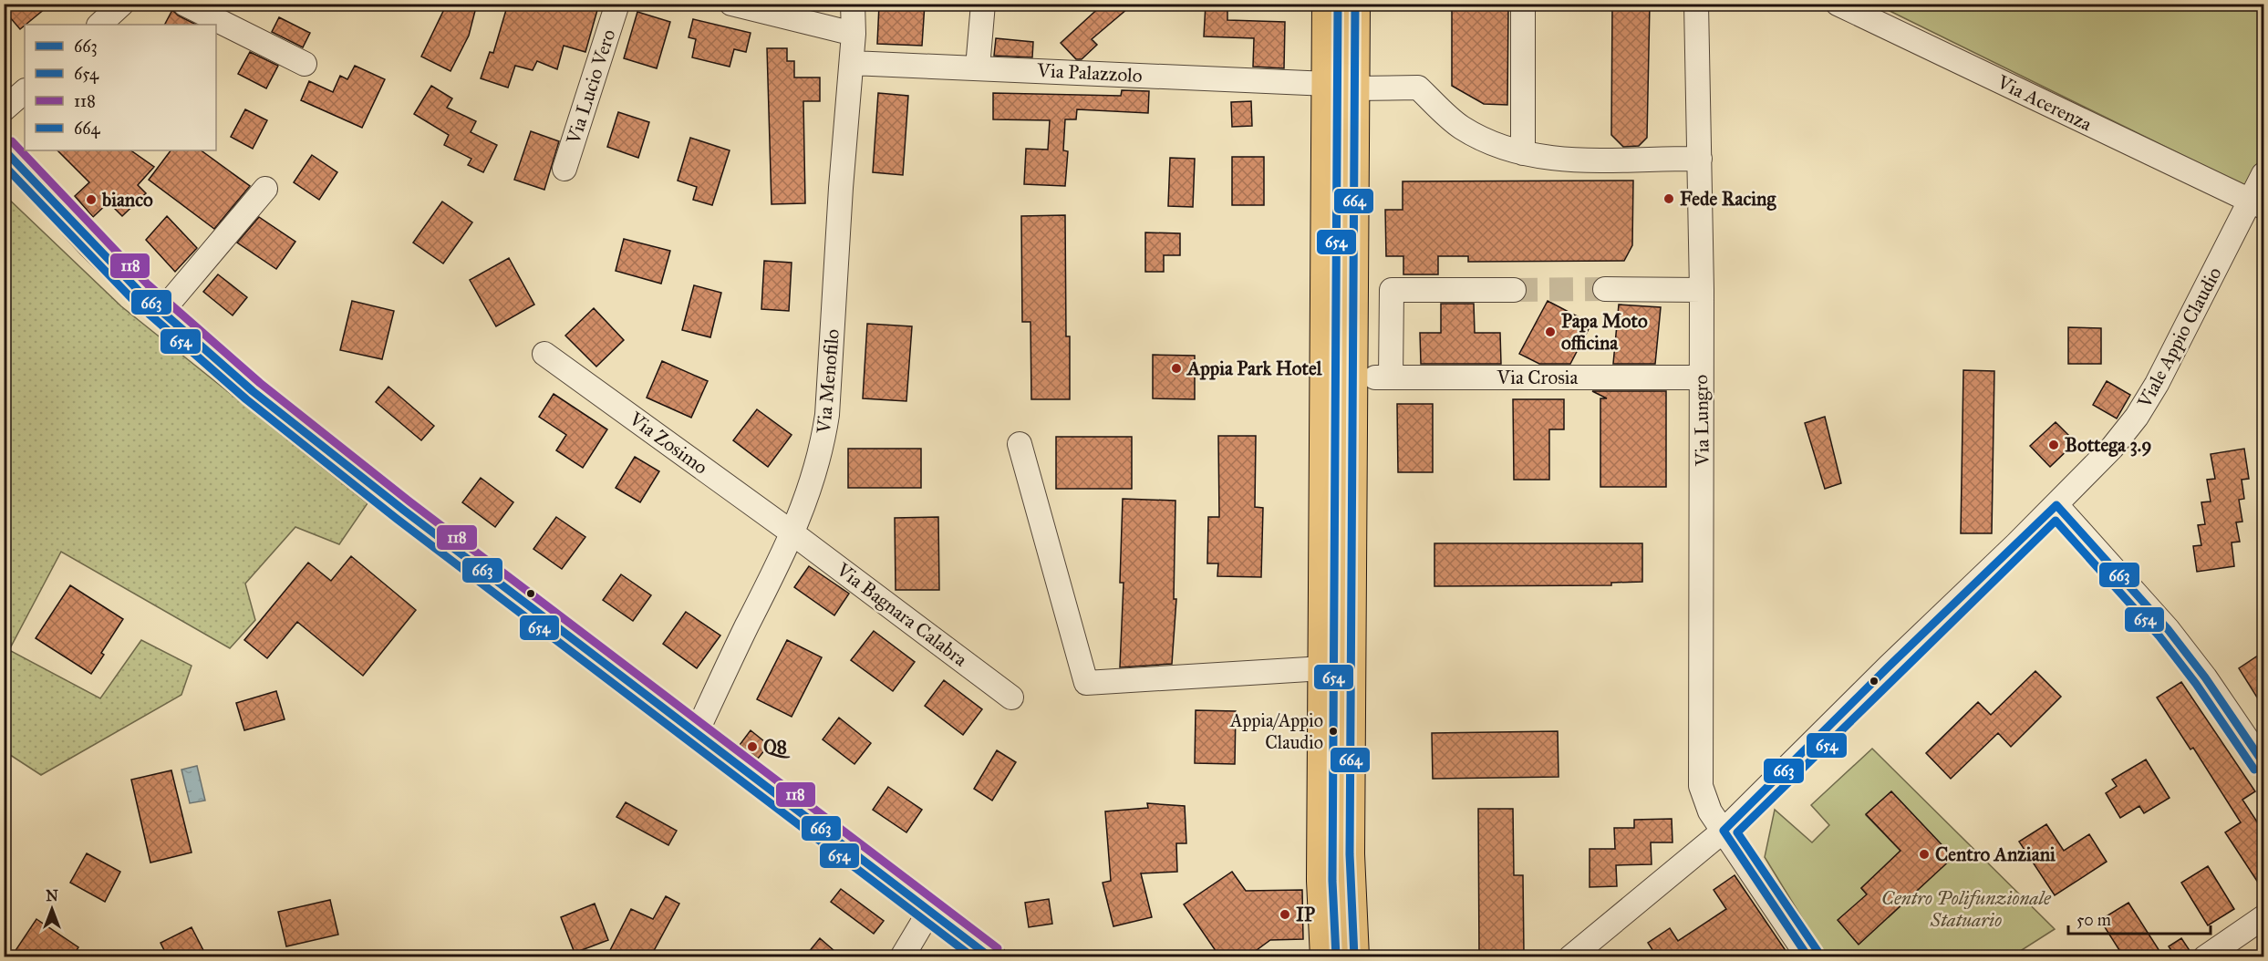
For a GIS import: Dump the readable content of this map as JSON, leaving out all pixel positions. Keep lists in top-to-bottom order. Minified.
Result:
{"streets":{"street":["Via Palazzolo","Via Lucio Vero","Via Acerenza","Viale Appio Claudio","Via Crosia","Via Menofilo","Via Lungro","Via Zosimo","Via Bagnara Calabra"]},"crossings":[["Via Palazzolo","Via Menofilo"],["Via Palazzolo","Via Lungro"],["Via Acerenza","Viale Appio Claudio"],["Viale Appio Claudio","Via Lungro"],["Via Crosia","Via Lungro"],["Via Menofilo","Via Zosimo"],["Via Menofilo","Via Bagnara Calabra"],["Via Zosimo","Via Bagnara Calabra"]],"parks":["Centro Polifunzionale Statuario"],"places":["Fede Racing","bianco","Papa Moto officina","Appia Park Hotel","Bottega 3.9","Appia/Appio Claudio","Q8","Centro Anziani","IP"],"lines":["transit line 654","transit line 664","transit line 118","transit line 663"],"legend":["663","654","118","664"],"scale_bar":"50 m","north":"top"}
